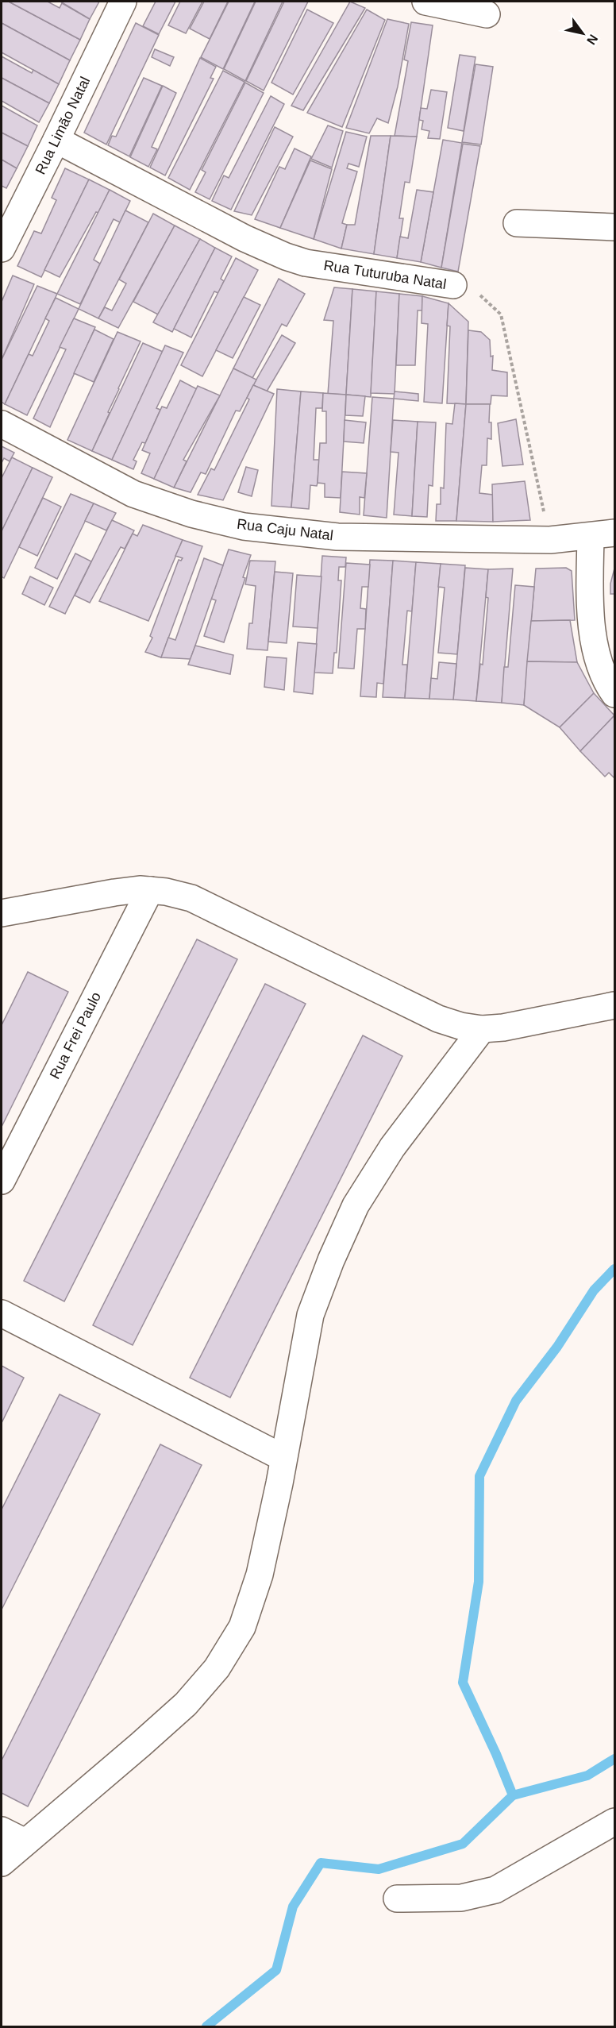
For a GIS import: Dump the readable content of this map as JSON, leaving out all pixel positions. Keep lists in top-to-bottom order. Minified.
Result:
{"streets":{"street":["Rua Limão Natal","Rua Tuturuba Natal","Rua Caju Natal","Rua Frei Paulo"]},"crossings":[["Rua Limão Natal","Rua Tuturuba Natal"],["Rua Tuturuba Natal","Rua Caju Natal"]],"north":"bottom right"}
